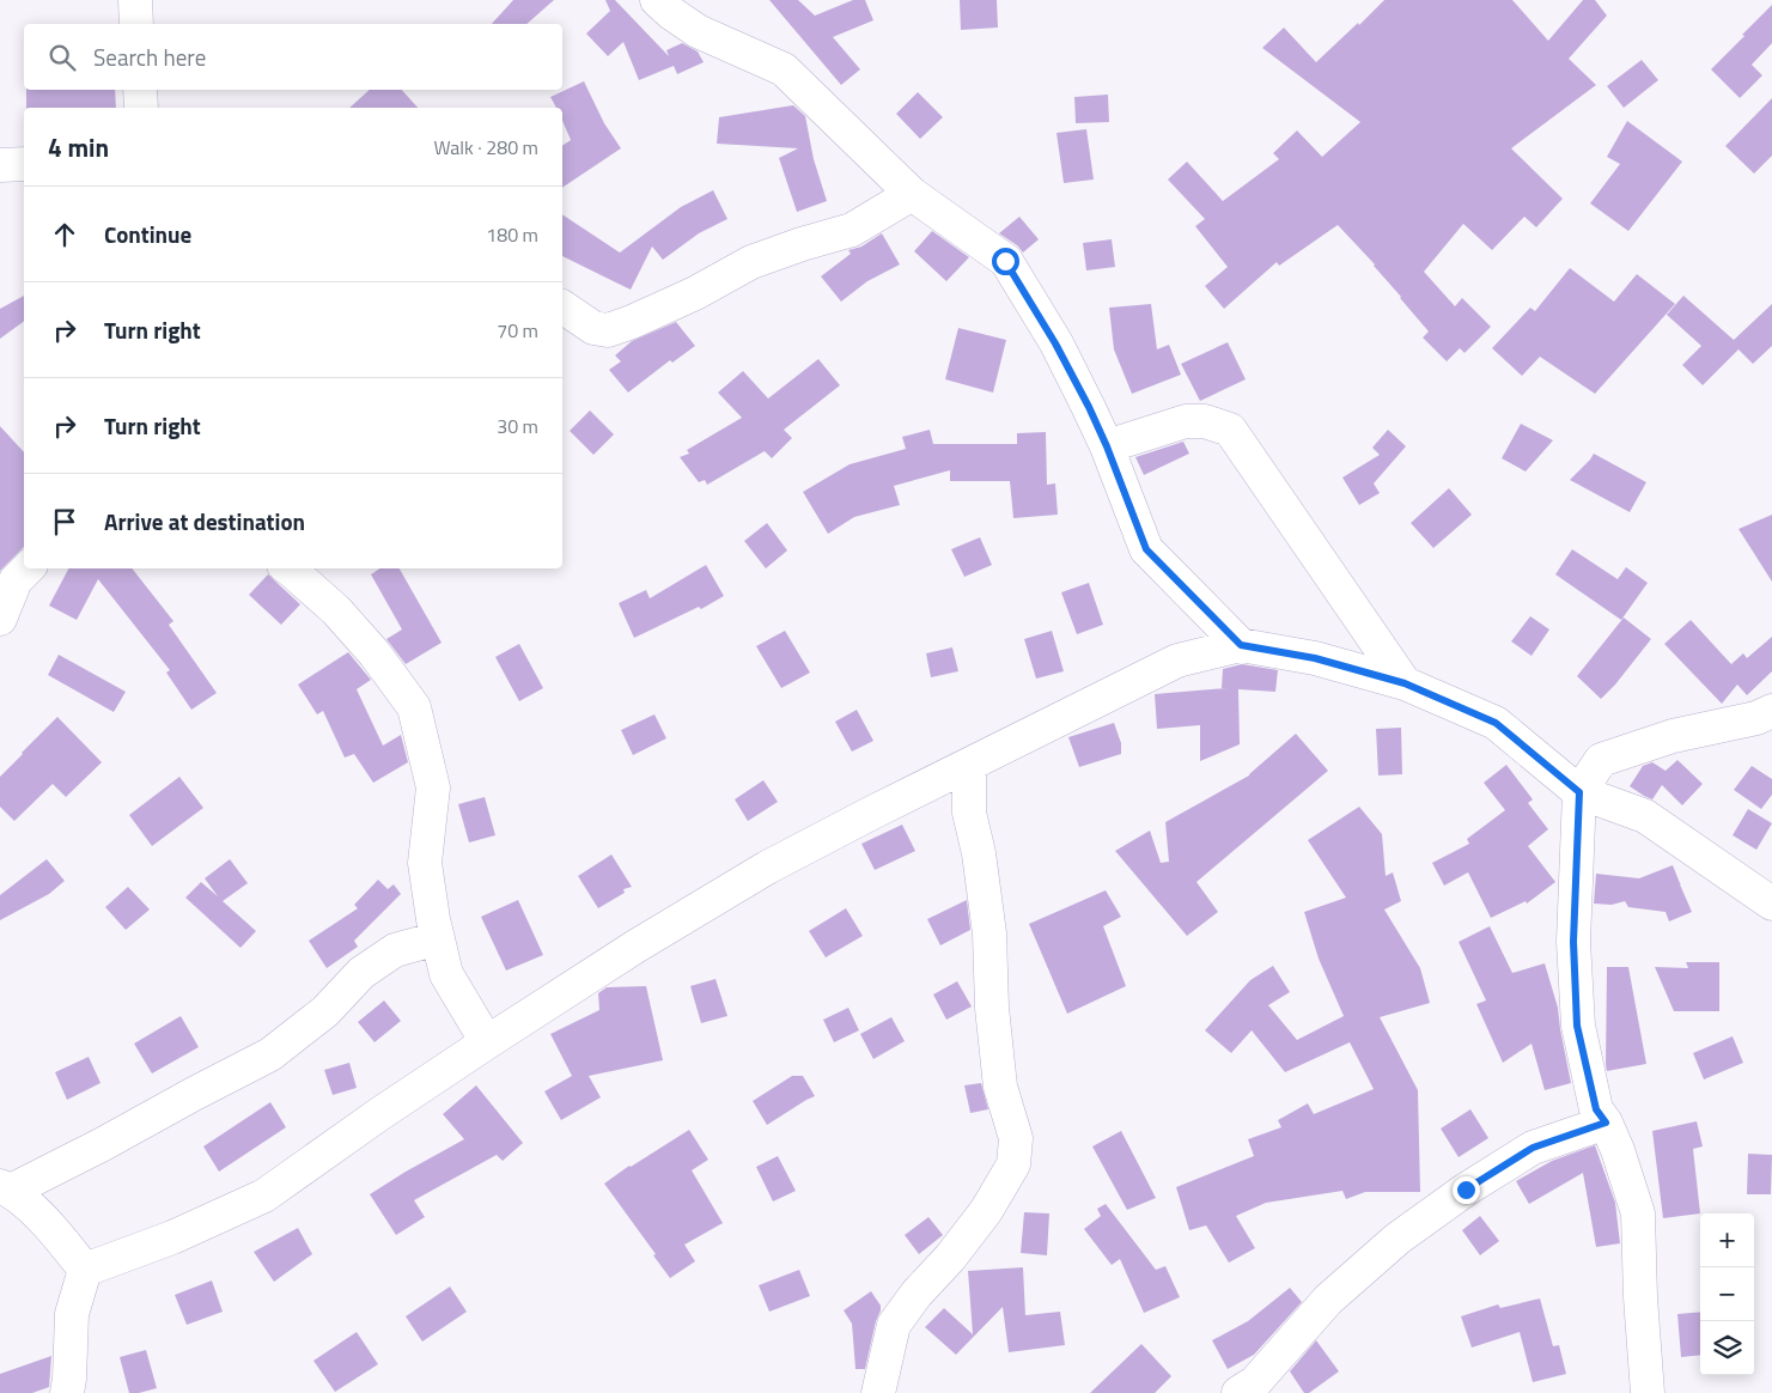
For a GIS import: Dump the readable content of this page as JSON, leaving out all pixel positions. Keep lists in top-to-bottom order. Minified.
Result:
{"page":{"search":"Search here","heading":["4 min","Walk · 280 m"],"list":[["Continue","180 m"],["Turn right","70 m"],["Turn right","30 m"],"Arrive at destination"],"map_buttons":["+","−"]}}
